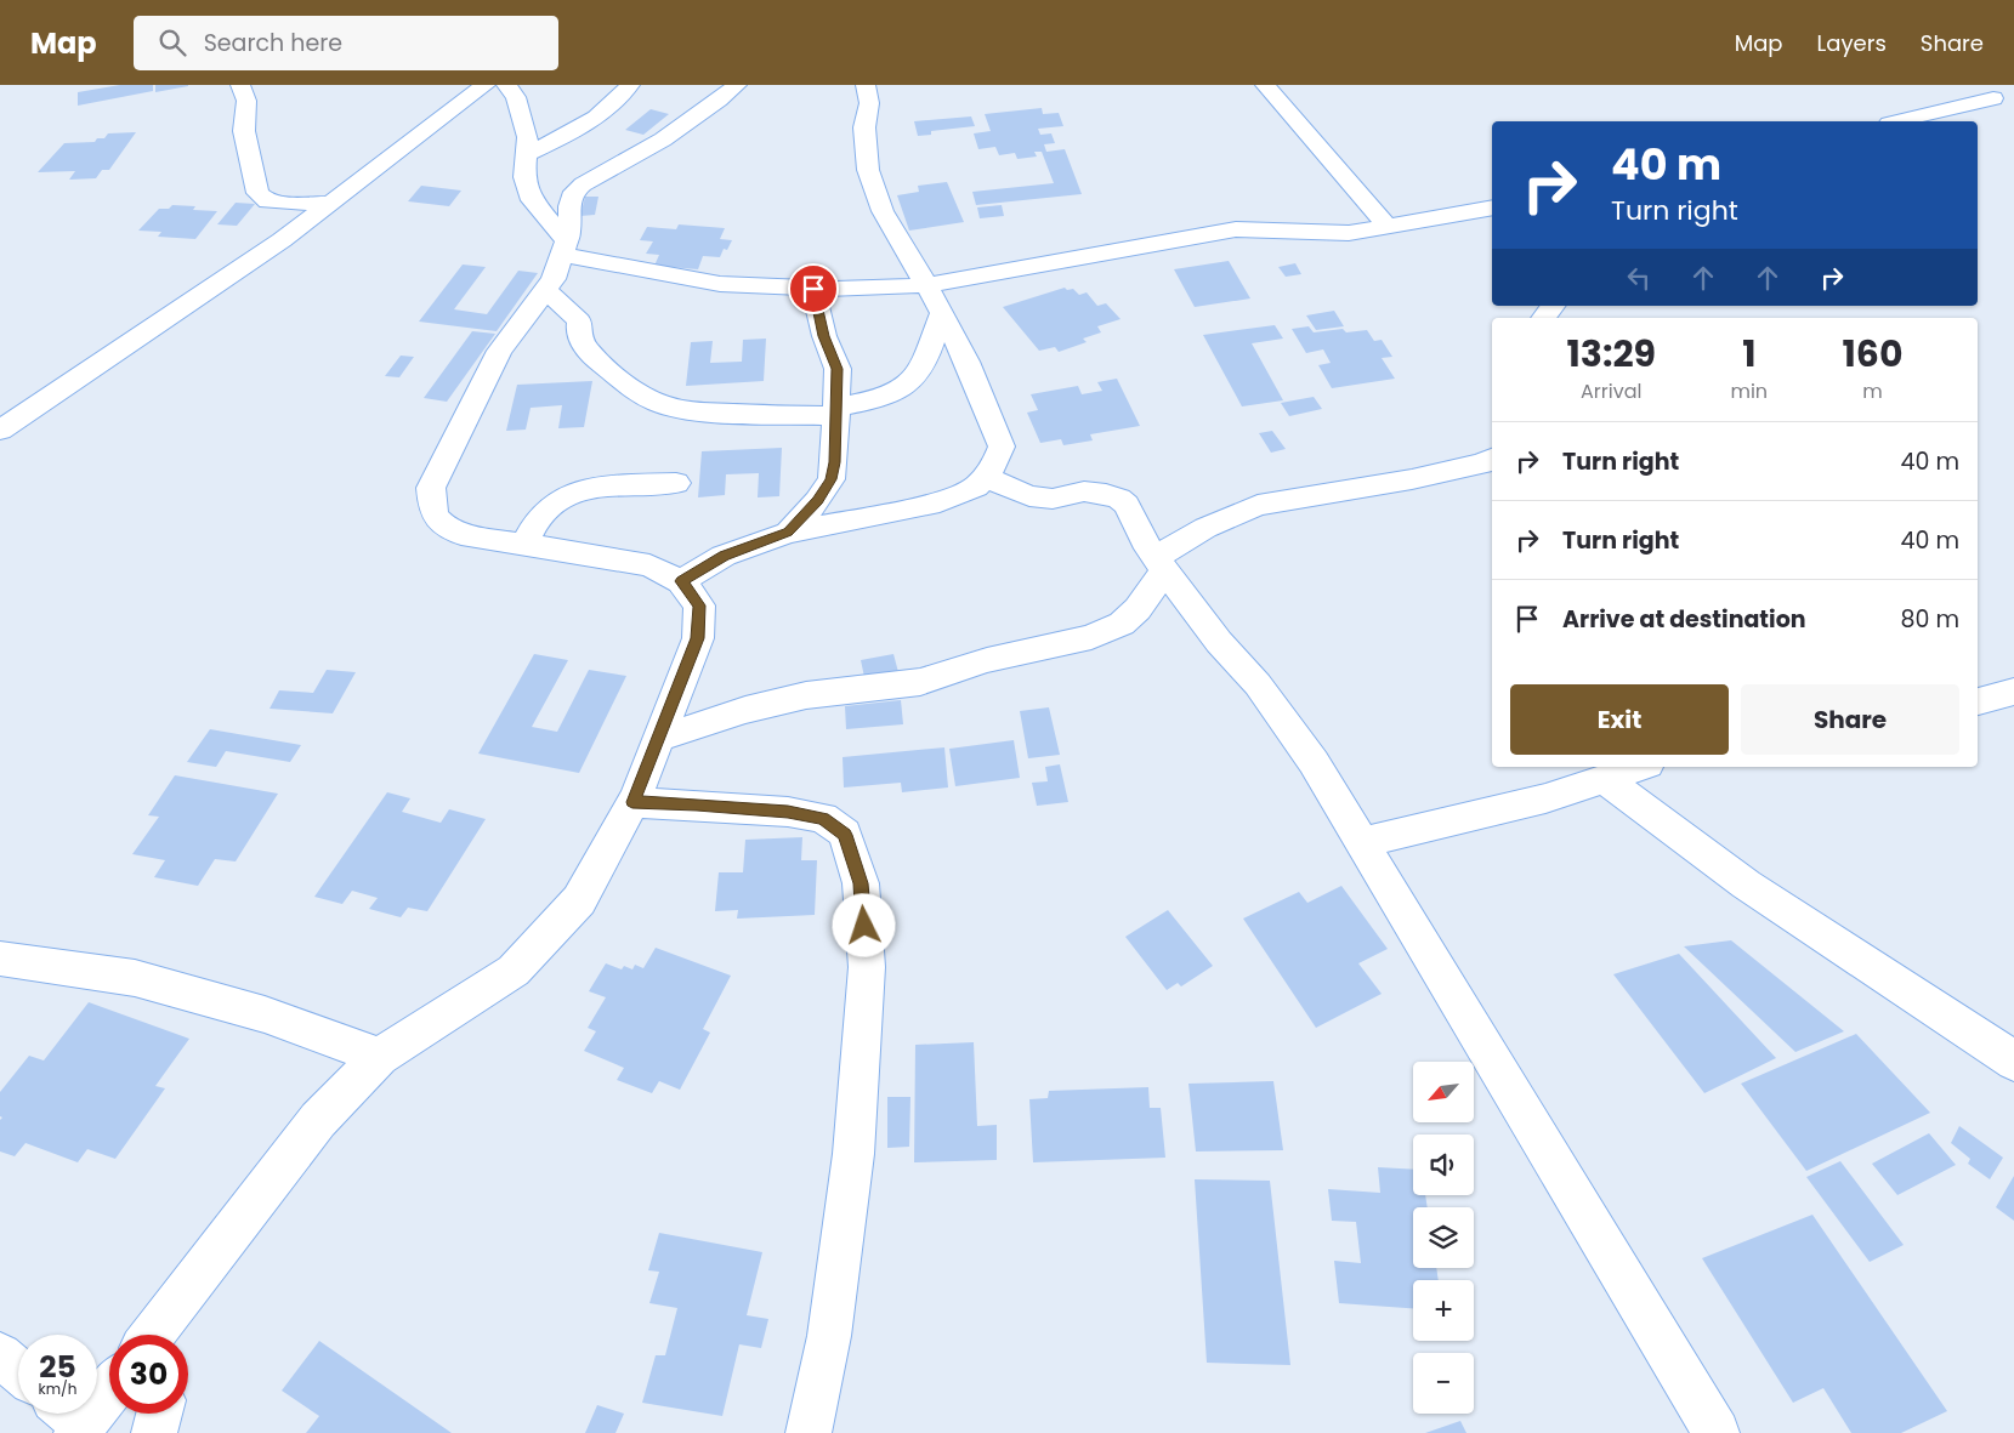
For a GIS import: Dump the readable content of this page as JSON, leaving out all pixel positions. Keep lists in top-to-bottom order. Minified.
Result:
{"north":"bottom left","page":{"header":"Map","search":"Search here","nav":["Map","Layers","Share"],"turn":["40 m","Turn right"],"eta":["13:29","Arrival","1","min","160","m"],"list":[{"name":"Turn right","value":"40 m"},{"name":"Turn right","value":"40 m"},{"name":"Arrive at destination","value":"80 m"}],"buttons":["Exit","Share"],"map_buttons":["+","−"],"speed":"25 km/h","limit":"30"}}
